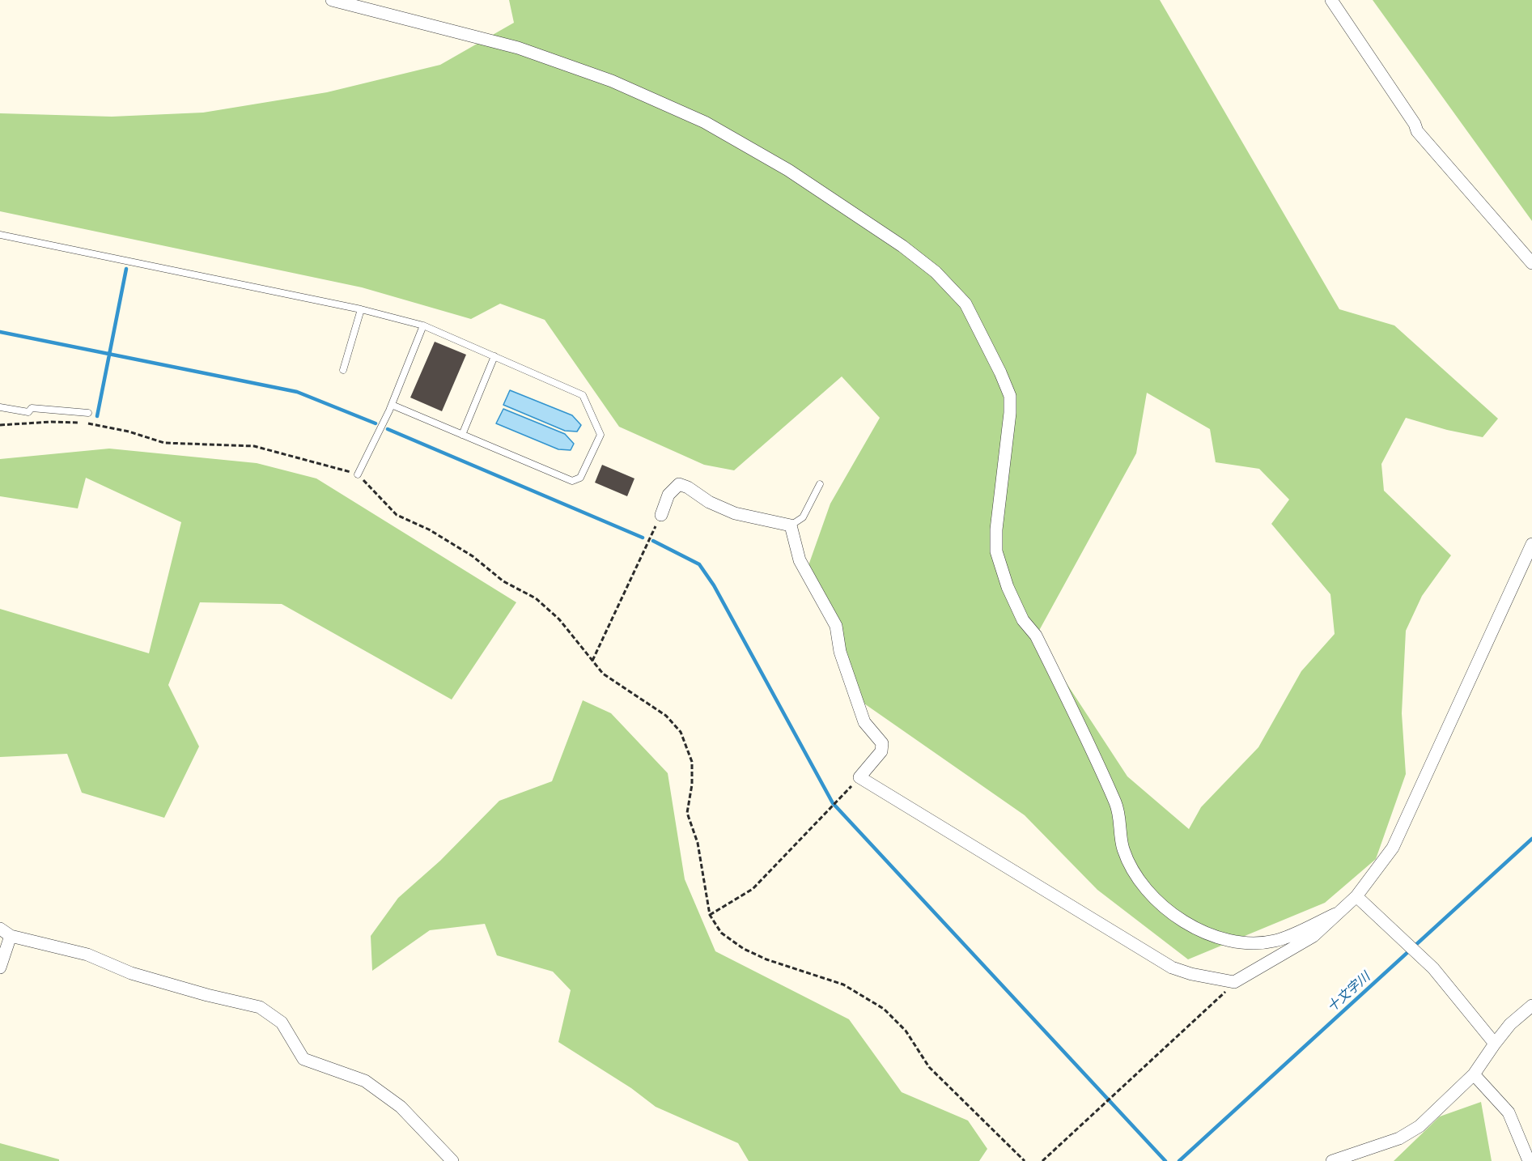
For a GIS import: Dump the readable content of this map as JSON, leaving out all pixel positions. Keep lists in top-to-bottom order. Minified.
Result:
{"water":["十文字川"]}
